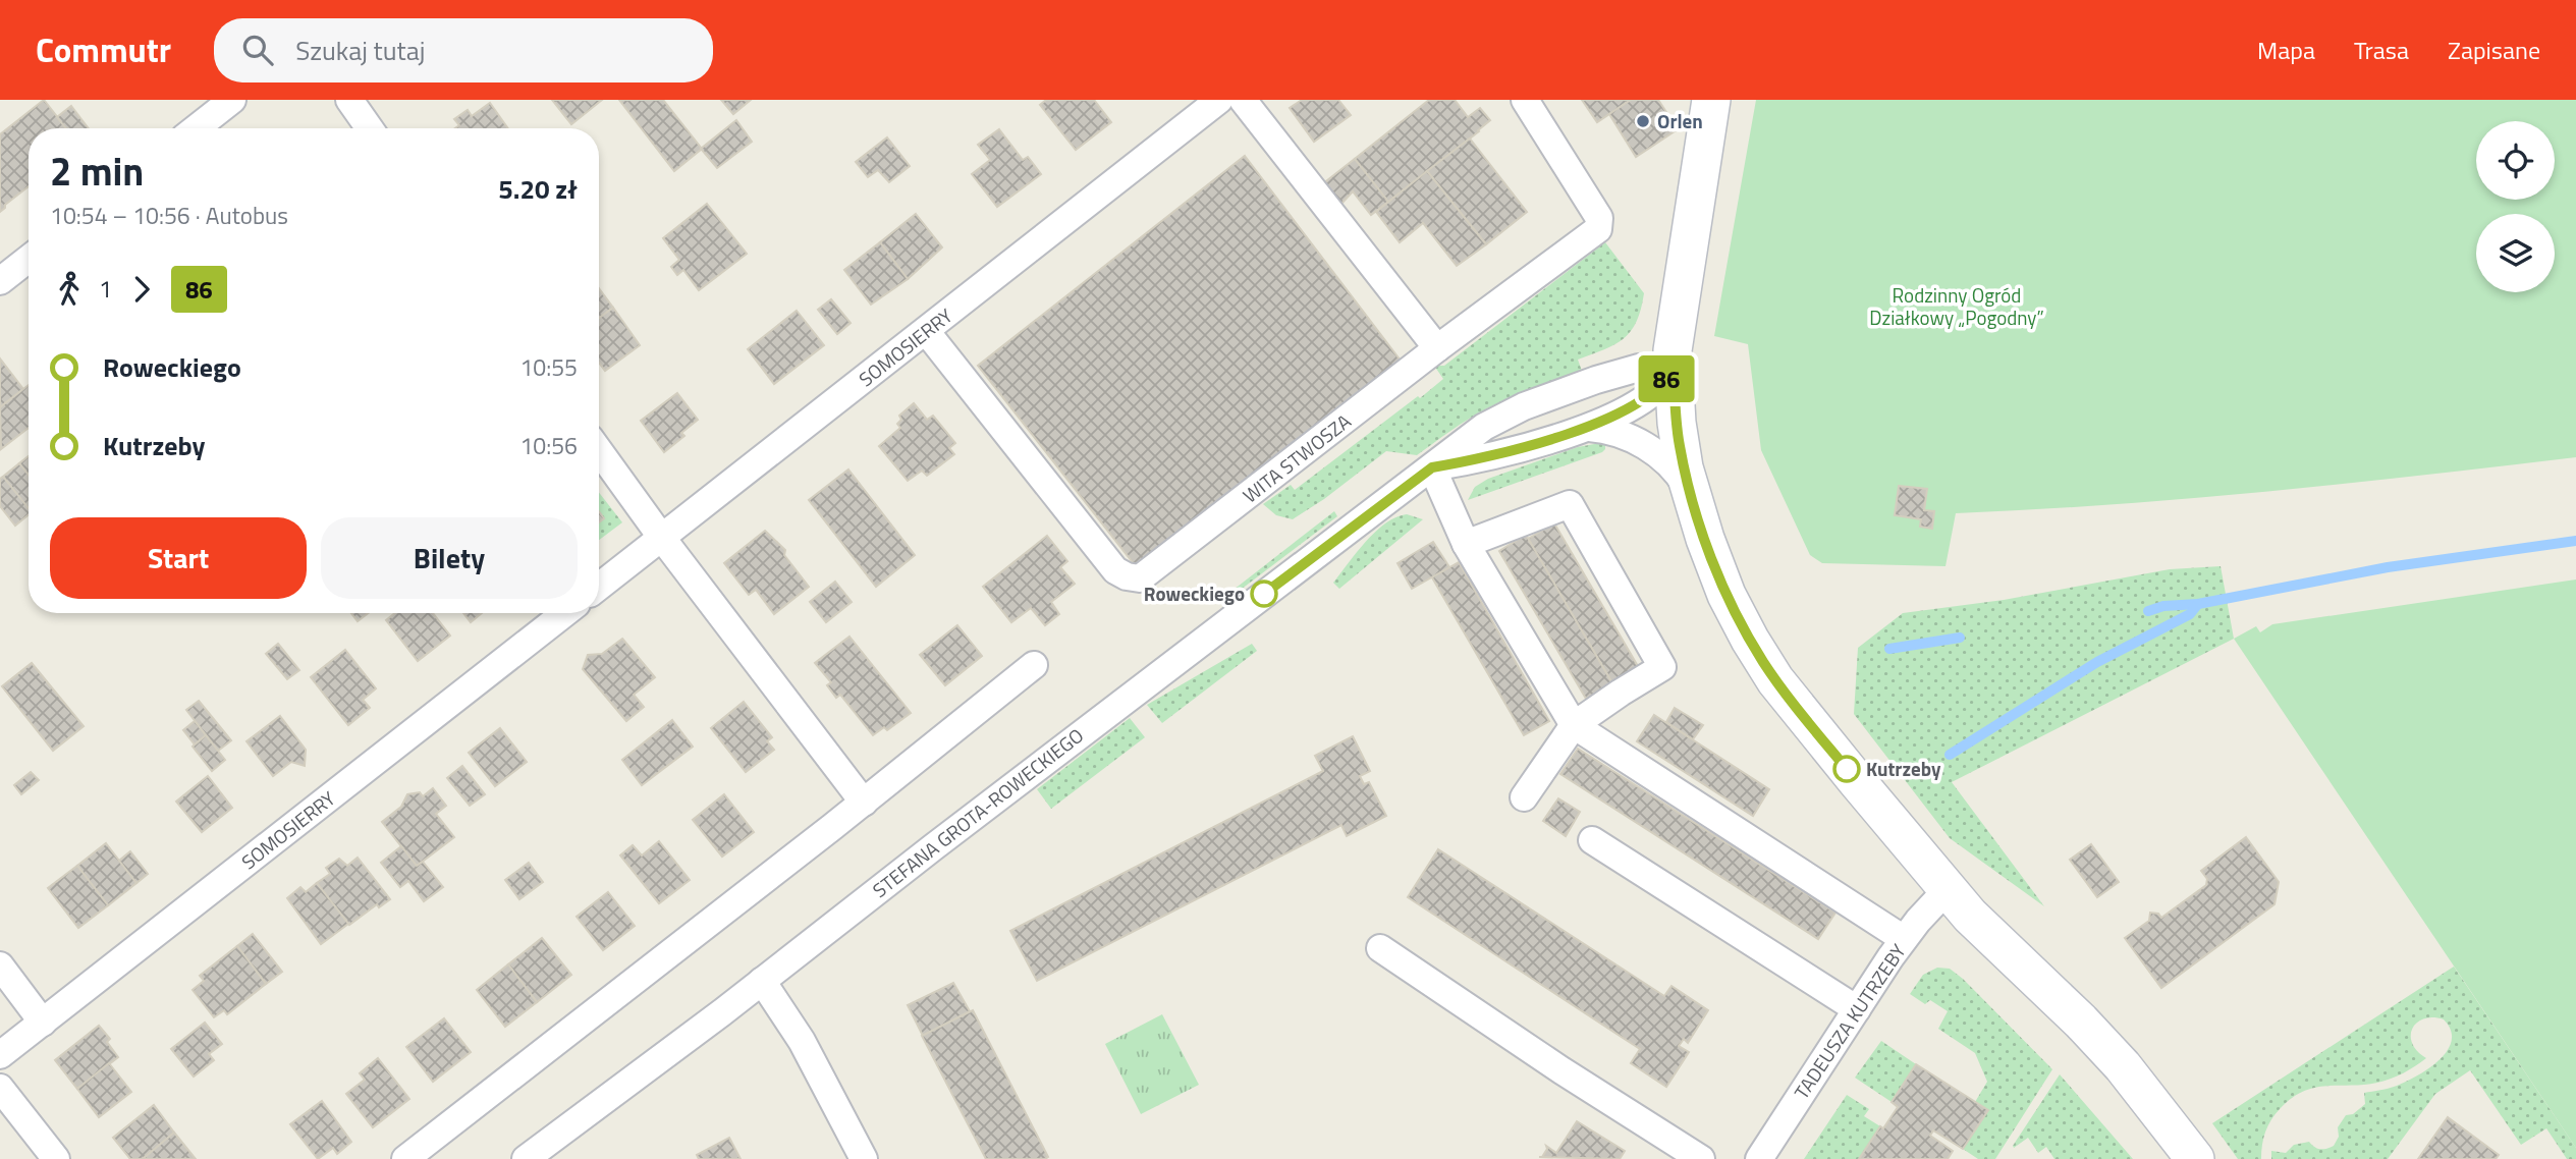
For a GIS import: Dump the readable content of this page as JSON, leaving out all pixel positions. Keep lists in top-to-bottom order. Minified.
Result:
{"streets":{"street":["SOMOSIERRY","WITA STWOSZA","STEFANA GROTA-ROWECKIEGO","TADEUSZA KUTRZEBY"]},"crossings":[["SOMOSIERRY","WITA STWOSZA"]],"parks":["Rodzinny Ogród Działkowy „Pogodny”"],"places":["Orlen","Roweckiego","Kutrzeby"],"lines":["bus line 86"],"page":{"header":"Commutr","search":"Szukaj tutaj","nav":["Mapa","Trasa","Zapisane"],"on_map":"86","heading":["2 min","10:54 – 10:56 · Autobus","5.20 zł"],"legs":["1","86"],"list":[{"name":"Roweckiego","value":"10:55"},{"name":"Kutrzeby","value":"10:56"}],"buttons":["Start","Bilety"]}}
